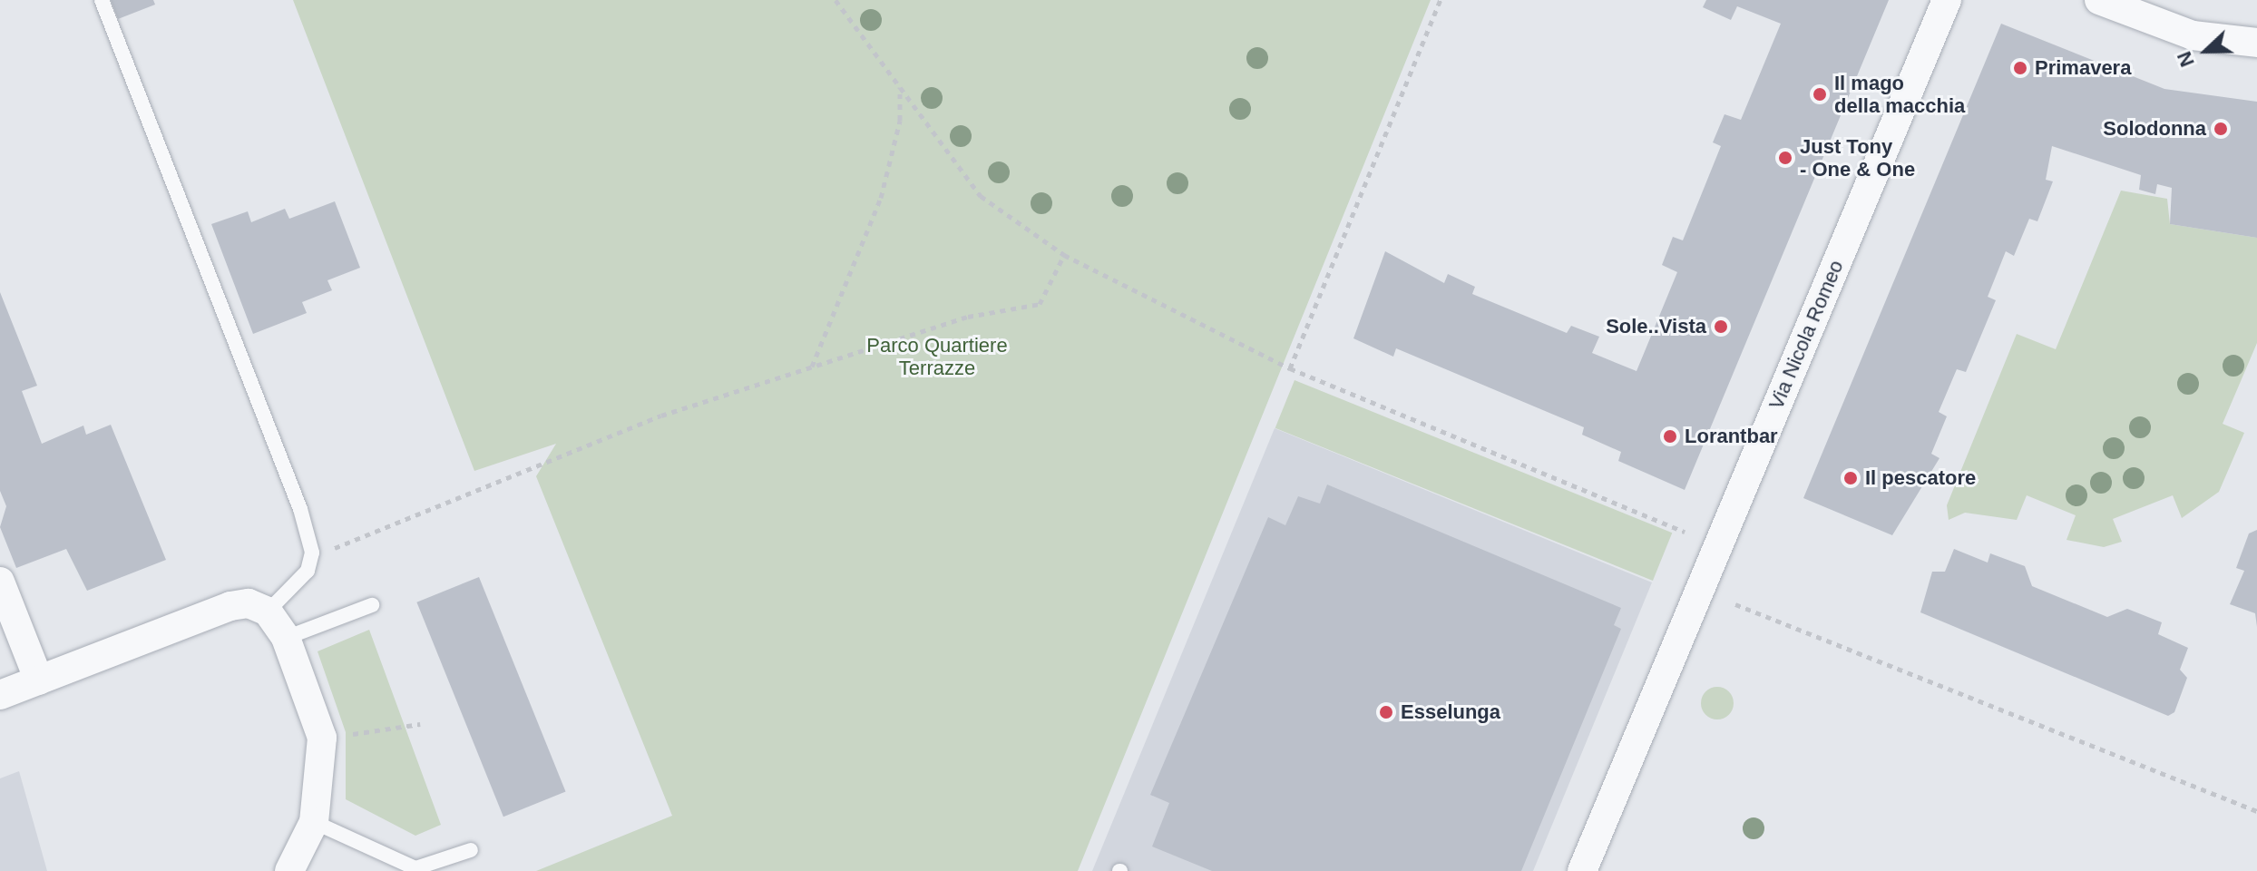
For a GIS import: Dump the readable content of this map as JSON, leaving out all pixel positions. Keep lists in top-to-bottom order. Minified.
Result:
{"streets":{"street":["Via Nicola Romeo"]},"parks":["Parco Quartiere Terrazze"],"places":["Primavera","Il mago della macchia","Solodonna","Just Tony - One & One","Sole..Vista","Lorantbar","Il pescatore","Esselunga"],"north":"left"}
